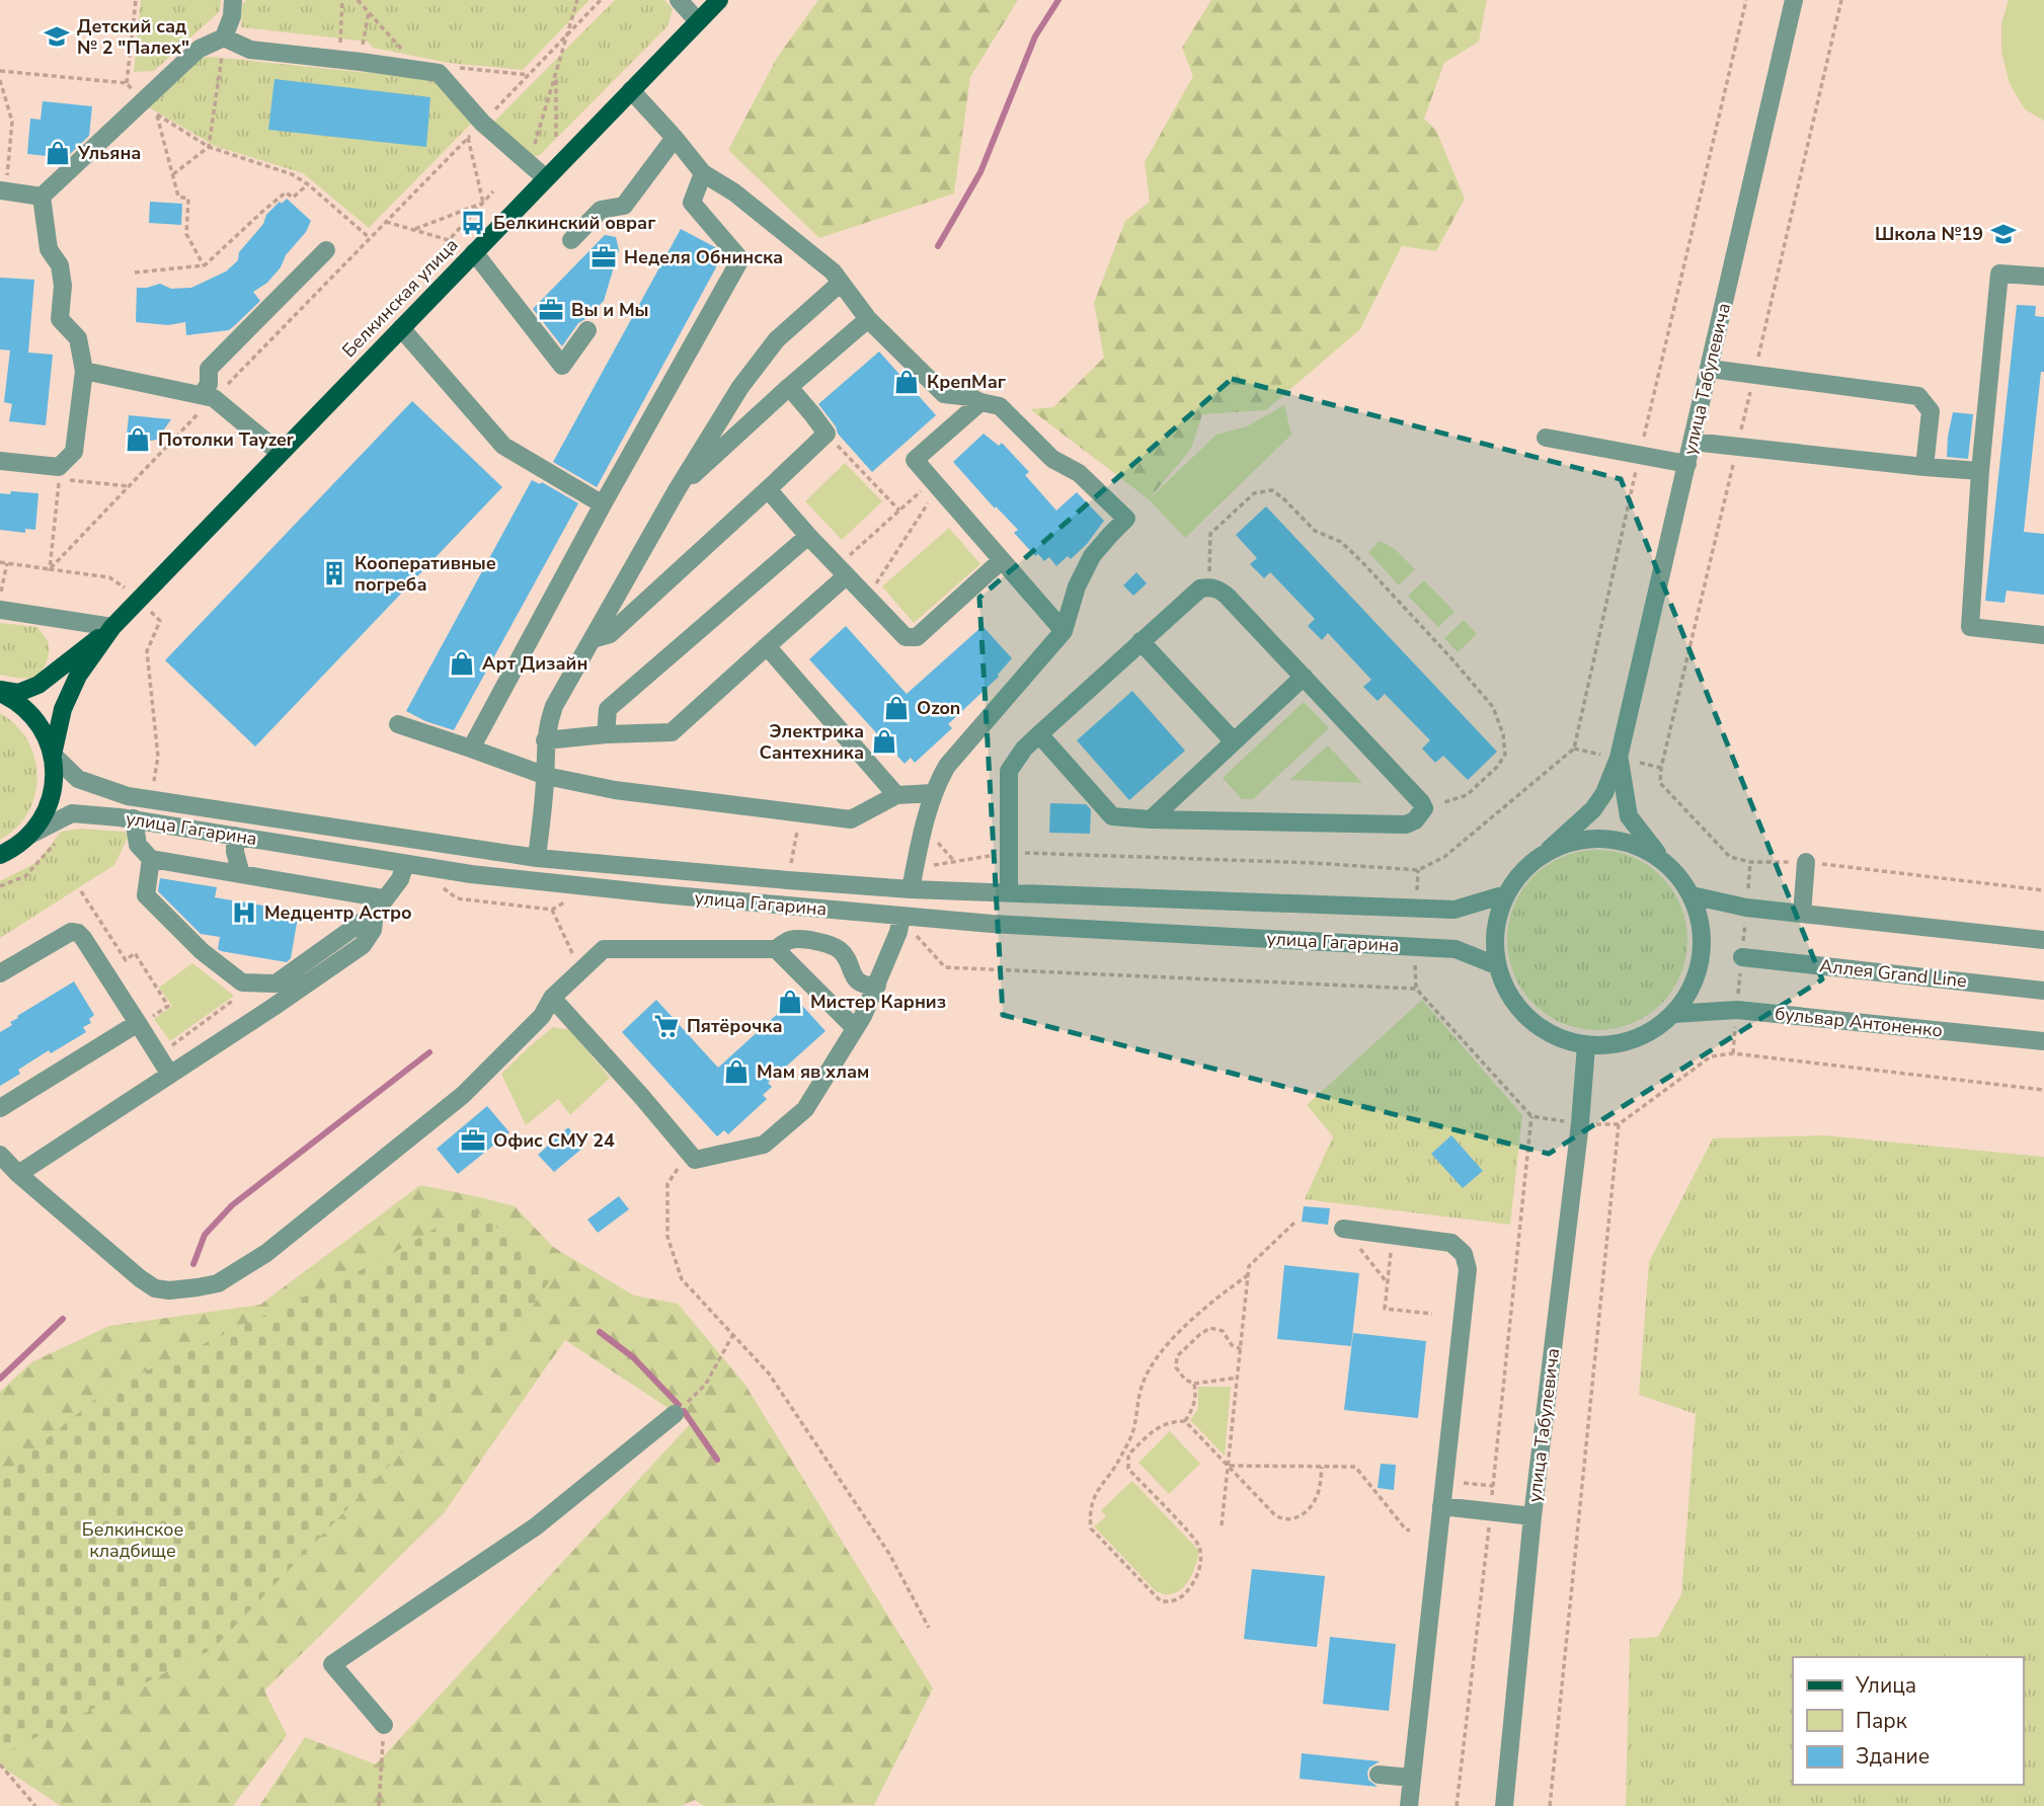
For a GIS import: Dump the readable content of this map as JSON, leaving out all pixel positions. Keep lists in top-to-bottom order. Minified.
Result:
{"streets":{"main road":["Белкинская улица"],"street":["улица Табулевича","улица Гагарина","Аллея Grand Line","бульвар Антоненко"]},"crossings":[["Белкинская улица","улица Гагарина"],["улица Табулевича","улица Гагарина"],["улица Табулевича","бульвар Антоненко"],["улица Гагарина","бульвар Антоненко"]],"parks":["Белкинское кладбище"],"places":{"school or university":["Детский сад № 2 \"Палех\"","Школа №19"],"shop":["Ульяна","КрепМаг","Потолки Tayzer","Арт Дизайн","Ozon","Электрика Сантехника","Мистер Карниз","Мам яв хлам"],"bus stop":["Белкинский овраг"],"office":["Неделя Обнинска","Вы и Мы","Офис СМУ 24"],"building":["Кооперативные погреба"],"hospital":["Медцентр Астро"],"supermarket":["Пятёрочка"]},"legend":["Улица","Парк","Здание"]}
